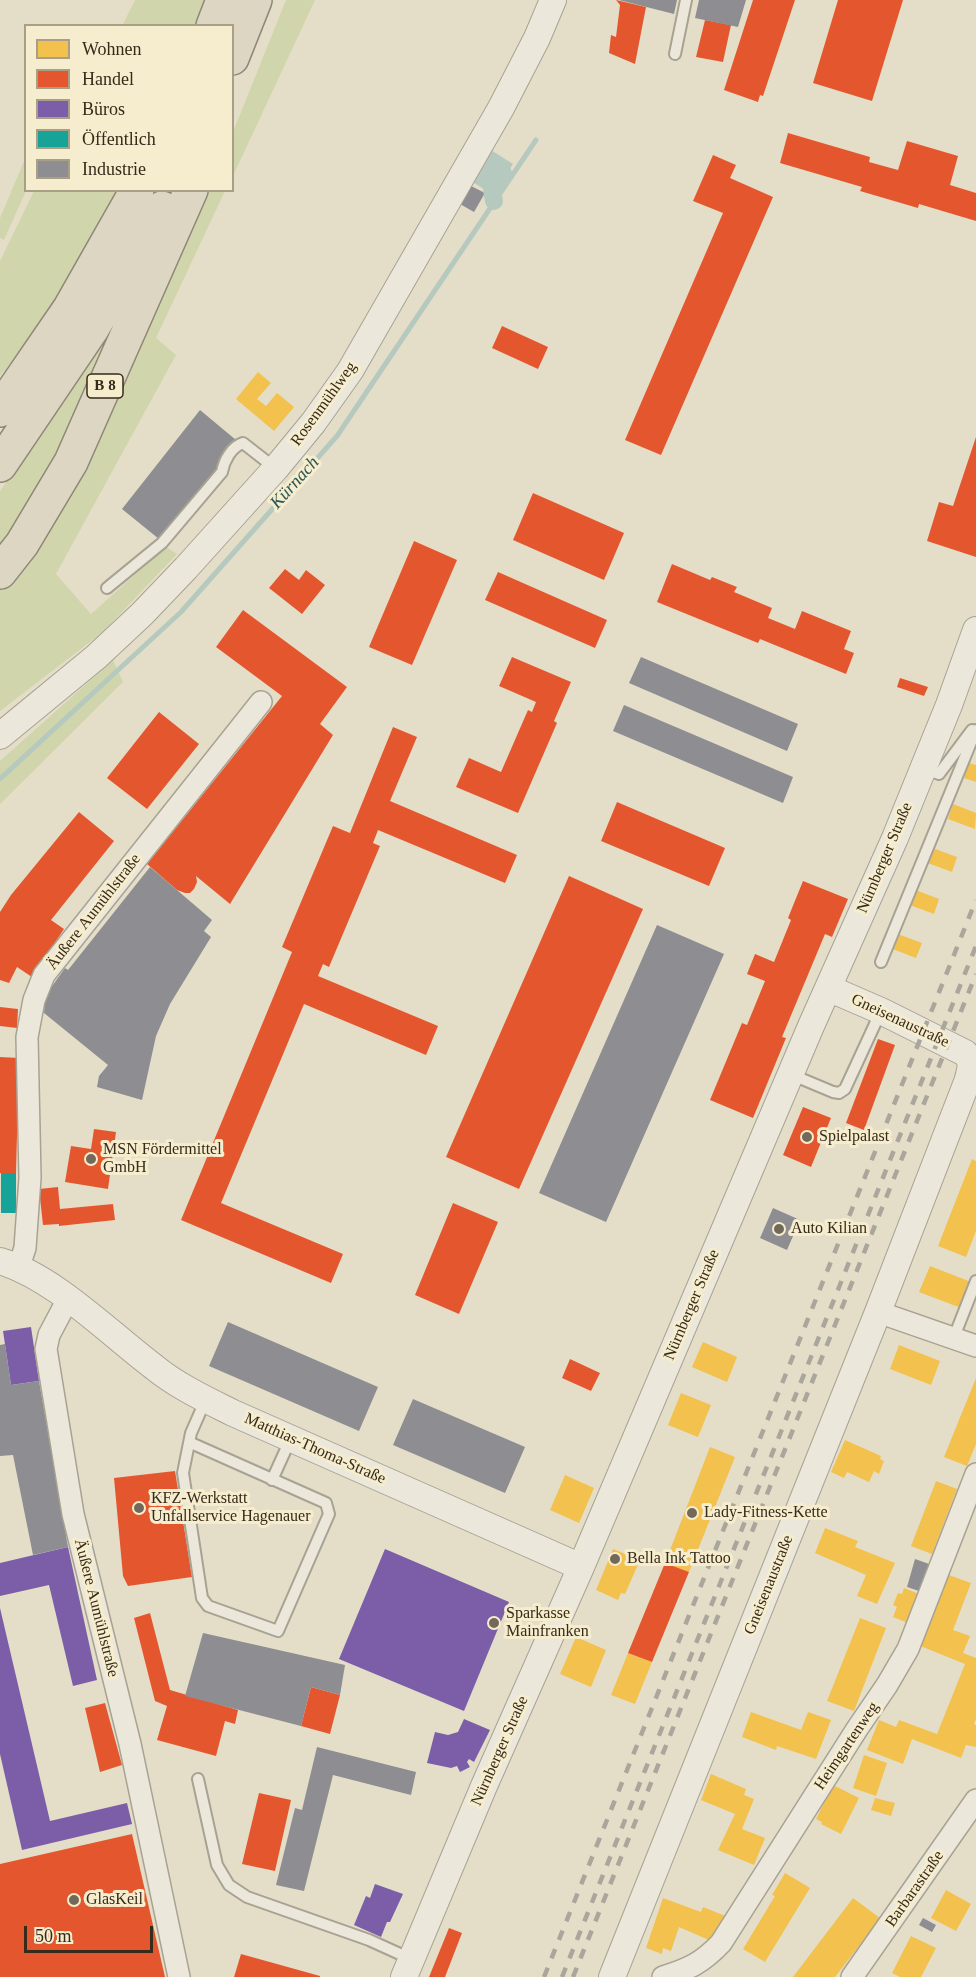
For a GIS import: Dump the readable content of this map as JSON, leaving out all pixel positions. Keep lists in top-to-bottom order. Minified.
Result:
{"streets":{"highway":["B 8"],"street":["Rosenmühlweg","Nürnberger Straße","Äußere Aumühlstraße","Gneisenaustraße","Matthias-Thoma-Straße","Heimgartenweg","Barbarastraße"]},"crossings":[["Nürnberger Straße","Gneisenaustraße"],["Nürnberger Straße","Matthias-Thoma-Straße"],["Äußere Aumühlstraße","Matthias-Thoma-Straße"]],"water":["Kürnach"],"places":["Spielpalast","MSN Fördermittel GmbH","Auto Kilian","KFZ-Werkstatt Unfallservice Hagenauer","Lady-Fitness-Kette","Bella Ink Tattoo","Sparkasse Mainfranken","GlasKeil"],"legend":["Wohnen","Handel","Büros","Öffentlich","Industrie"],"scale_bar":"50 m"}
